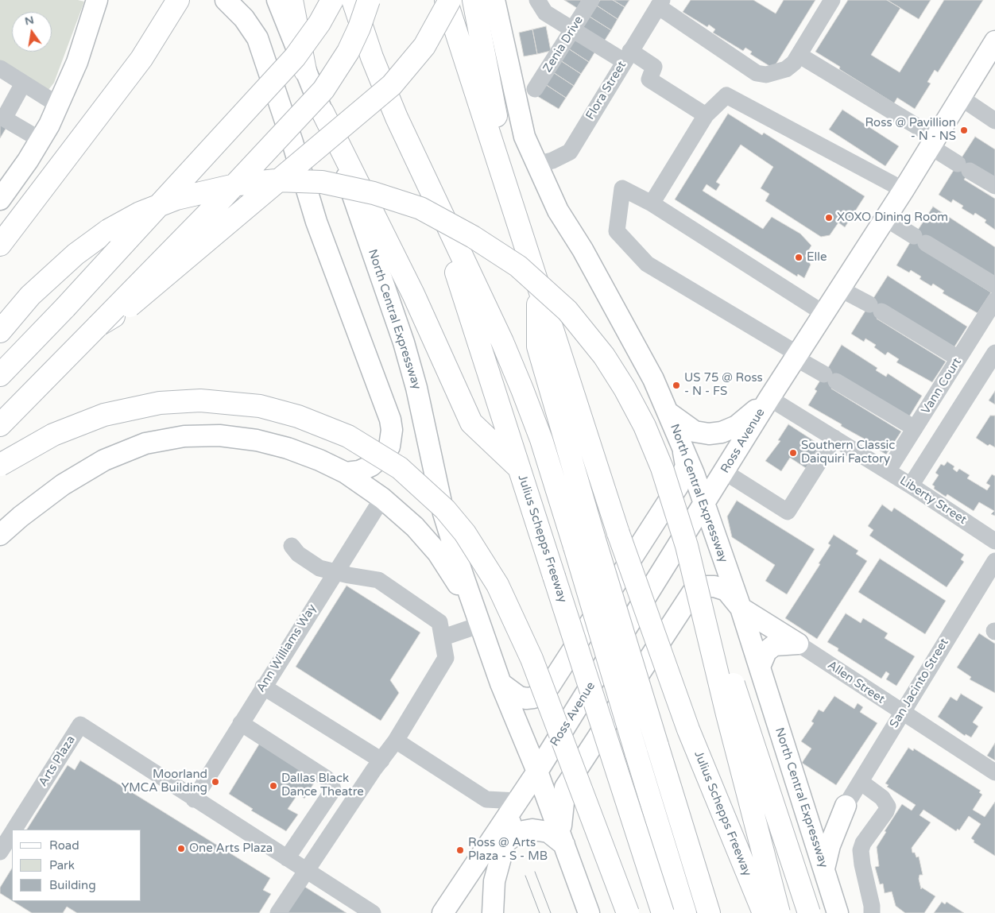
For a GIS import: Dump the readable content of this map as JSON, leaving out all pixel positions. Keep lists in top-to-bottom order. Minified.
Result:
{"streets":{"highway":["Julius Schepps Freeway"],"main road":["North Central Expressway","Ross Avenue"],"street":["Zenia Drive","Flora Street","Vann Court","Liberty Street","Ann Williams Way","Allen Street","San Jacinto Street","Arts Plaza"]},"crossings":[["Flora Street","North Central Expressway"],["North Central Expressway","Ross Avenue"],["Vann Court","Liberty Street"],["Ross Avenue","Liberty Street"],["Ann Williams Way","Arts Plaza"],["Allen Street","San Jacinto Street"]],"places":["Ross @ Pavillion - N - NS","XOXO Dining Room","Elle","US 75 @ Ross - N - FS","Southern Classic Daiquiri Factory","Moorland YMCA Building","Dallas Black Dance Theatre","One Arts Plaza","Ross @ Arts Plaza - S - MB"],"legend":["Road","Park","Building"],"north":"top"}
